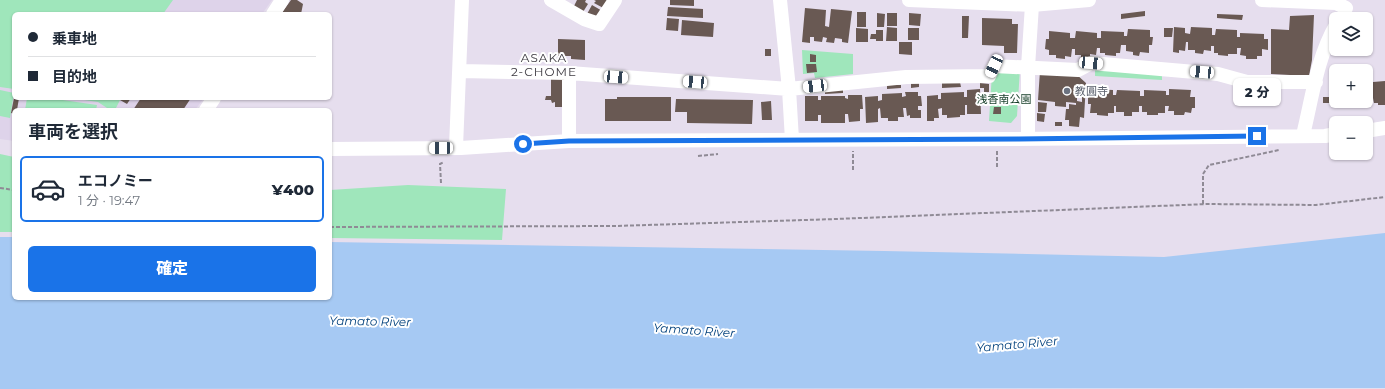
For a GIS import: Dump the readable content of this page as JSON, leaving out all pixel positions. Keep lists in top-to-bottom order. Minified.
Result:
{"districts":["ASAKA 2-CHOME"],"water":["Yamato River"],"parks":["浅香南公園"],"places":["教圓寺"],"page":{"map_buttons":["+","−"],"banner":["乗車地","目的地"],"bubble":"2 分","heading":"車両を選択","list":[{"name":"エコノミー","note":"1 分 · 19:47","value":"¥400"}],"buttons":"確定"}}
